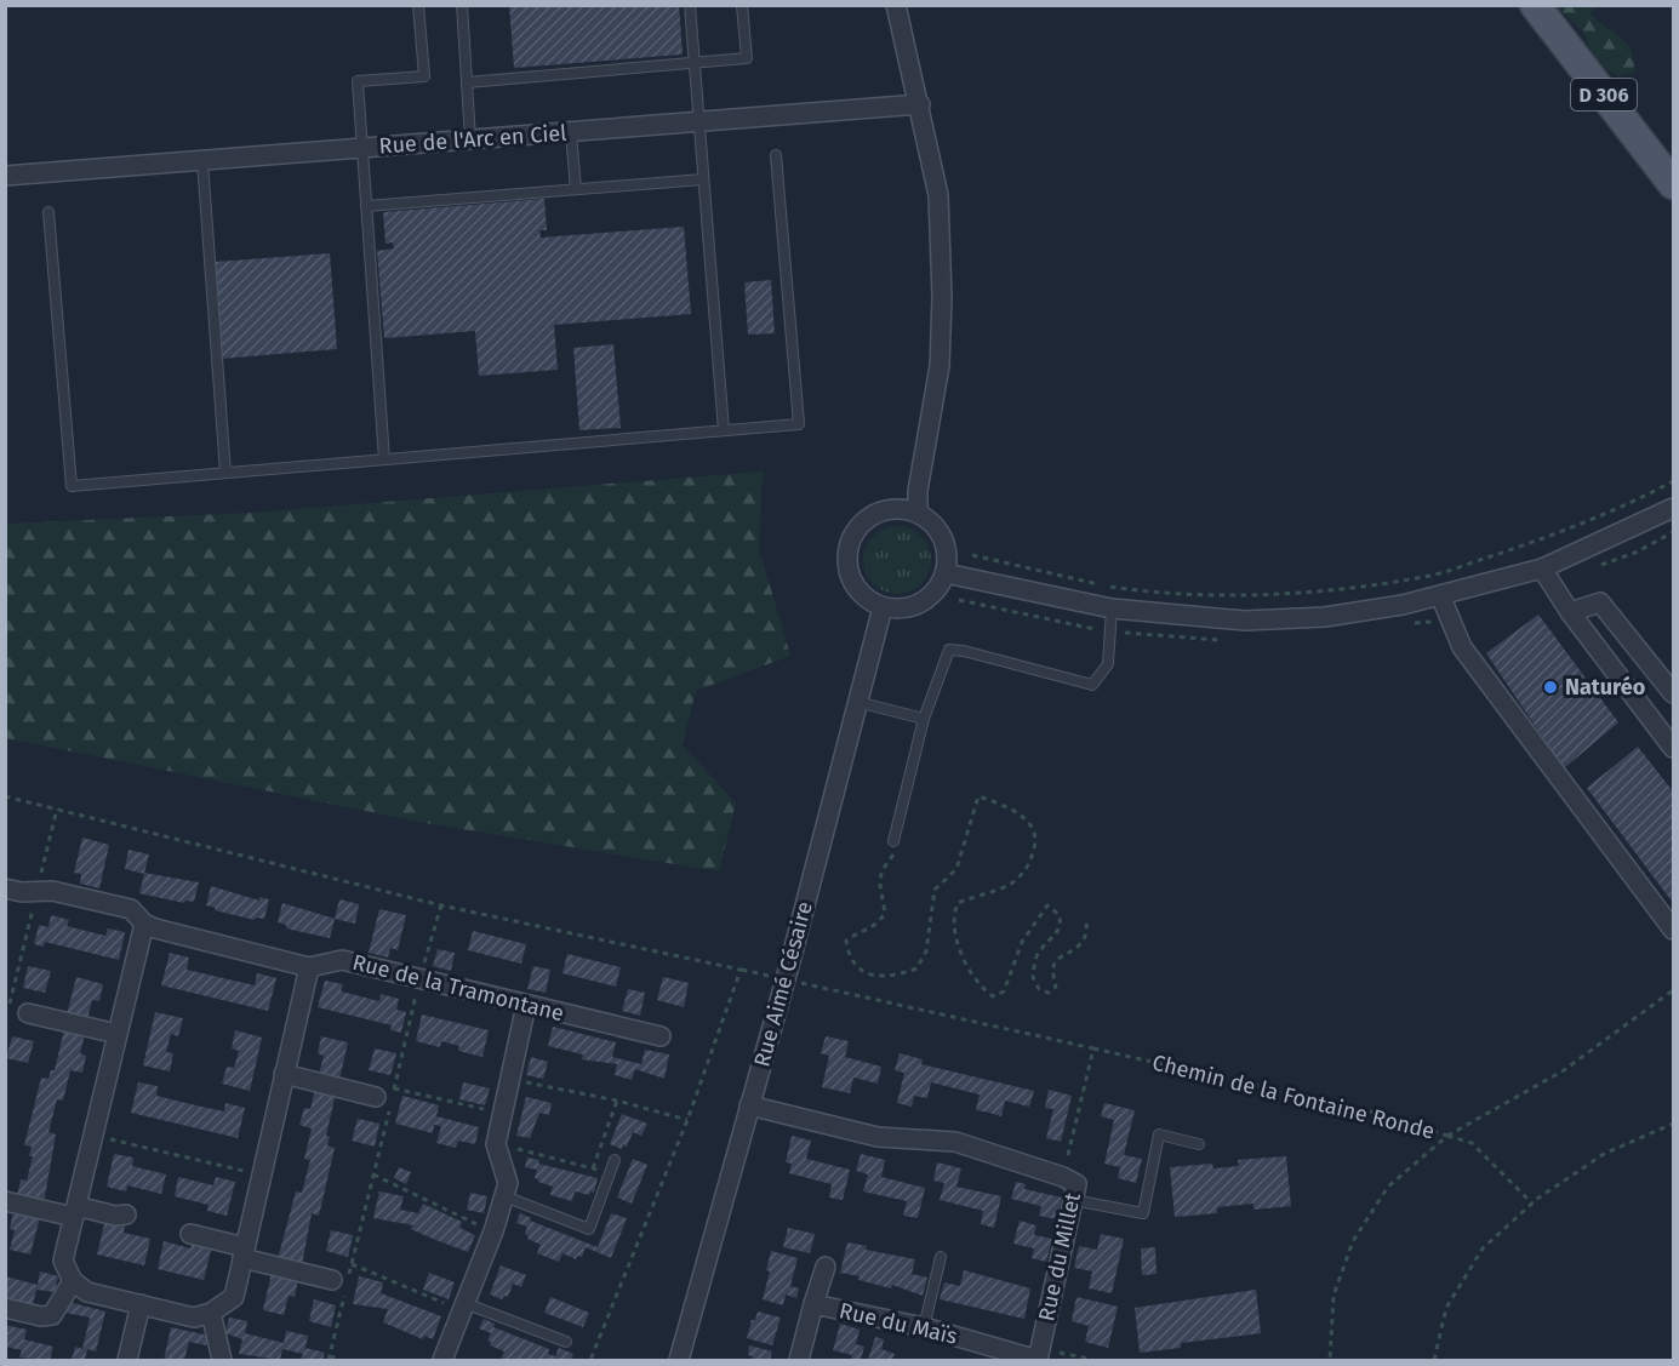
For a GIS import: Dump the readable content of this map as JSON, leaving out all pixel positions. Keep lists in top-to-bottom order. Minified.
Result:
{"streets":{"main road":["D 306"],"street":["Rue de l'Arc en Ciel","Rue Aimé Césaire","Rue de la Tramontane","Rue du Millet","Rue du Maïs"],"path":["Chemin de la Fontaine Ronde"]},"crossings":[["Rue Aimé Césaire","Chemin de la Fontaine Ronde"],["Rue Aimé Césaire","Rue du Millet"],["Rue du Millet","Rue du Maïs"]],"places":["Naturéo"]}
